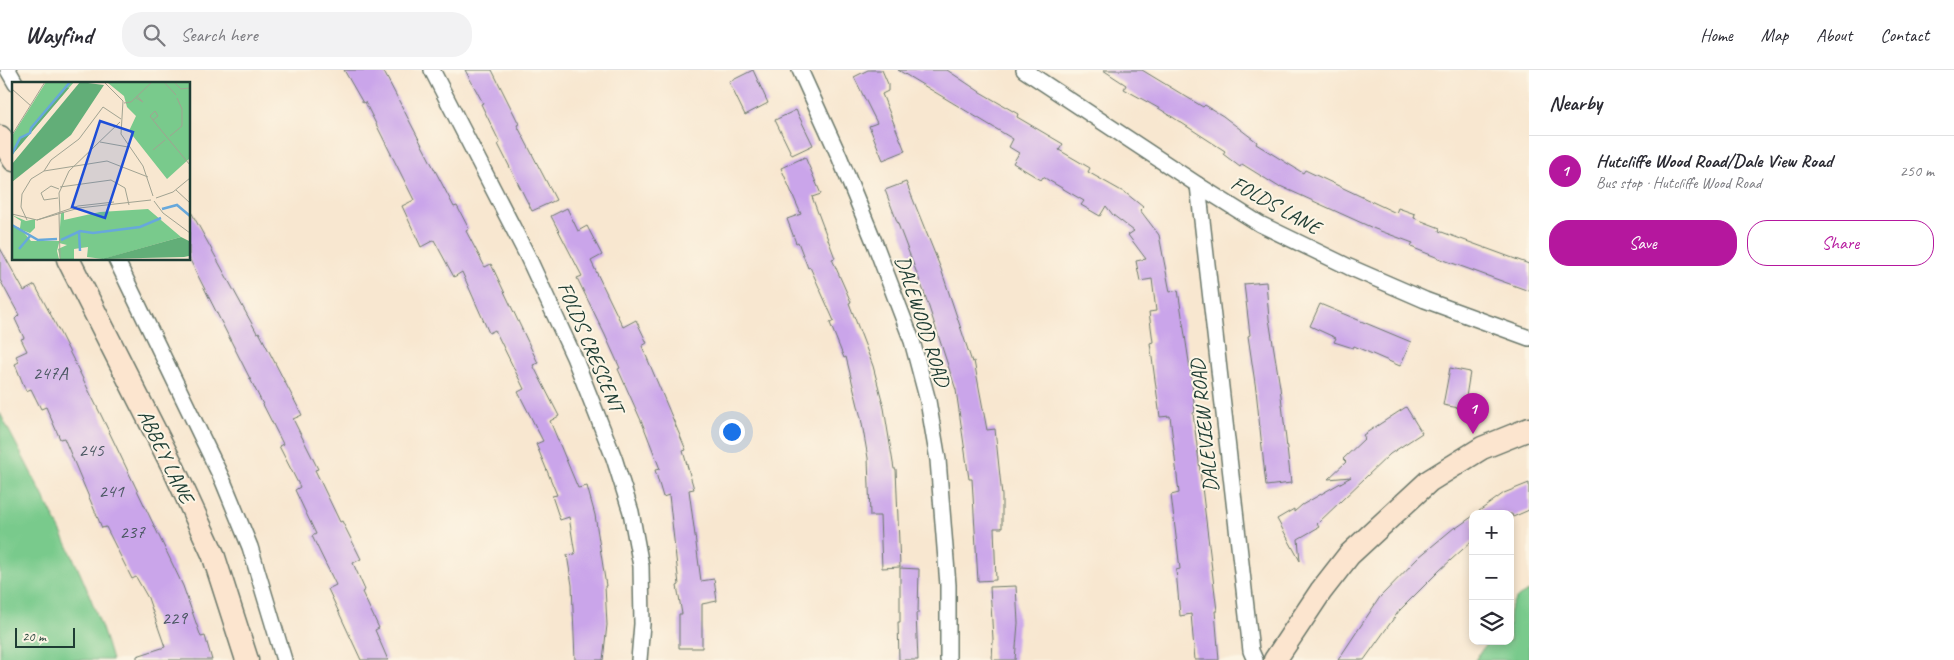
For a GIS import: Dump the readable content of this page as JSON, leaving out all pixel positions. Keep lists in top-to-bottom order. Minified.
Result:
{"streets":{"main road":["ABBEY LANE"],"street":["FOLDS LANE","DALEWOOD ROAD","FOLDS CRESCENT","DALEVIEW ROAD"]},"crossings":[["FOLDS LANE","DALEVIEW ROAD"]],"house_numbers":["247A","245","241","237","229"],"scale_bar":"20 m","page":{"header":"Wayfind","search":"Search here","nav":["Home","Map","About","Contact"],"heading":"Nearby","list":[{"mark":"1","name":"Hutcliffe Wood Road/Dale View Road","note":"Bus stop · Hutcliffe Wood Road","value":"250 m"}],"buttons":["Save","Share"],"pins":"1","map_buttons":["+","−"],"scale":"20 m"}}
